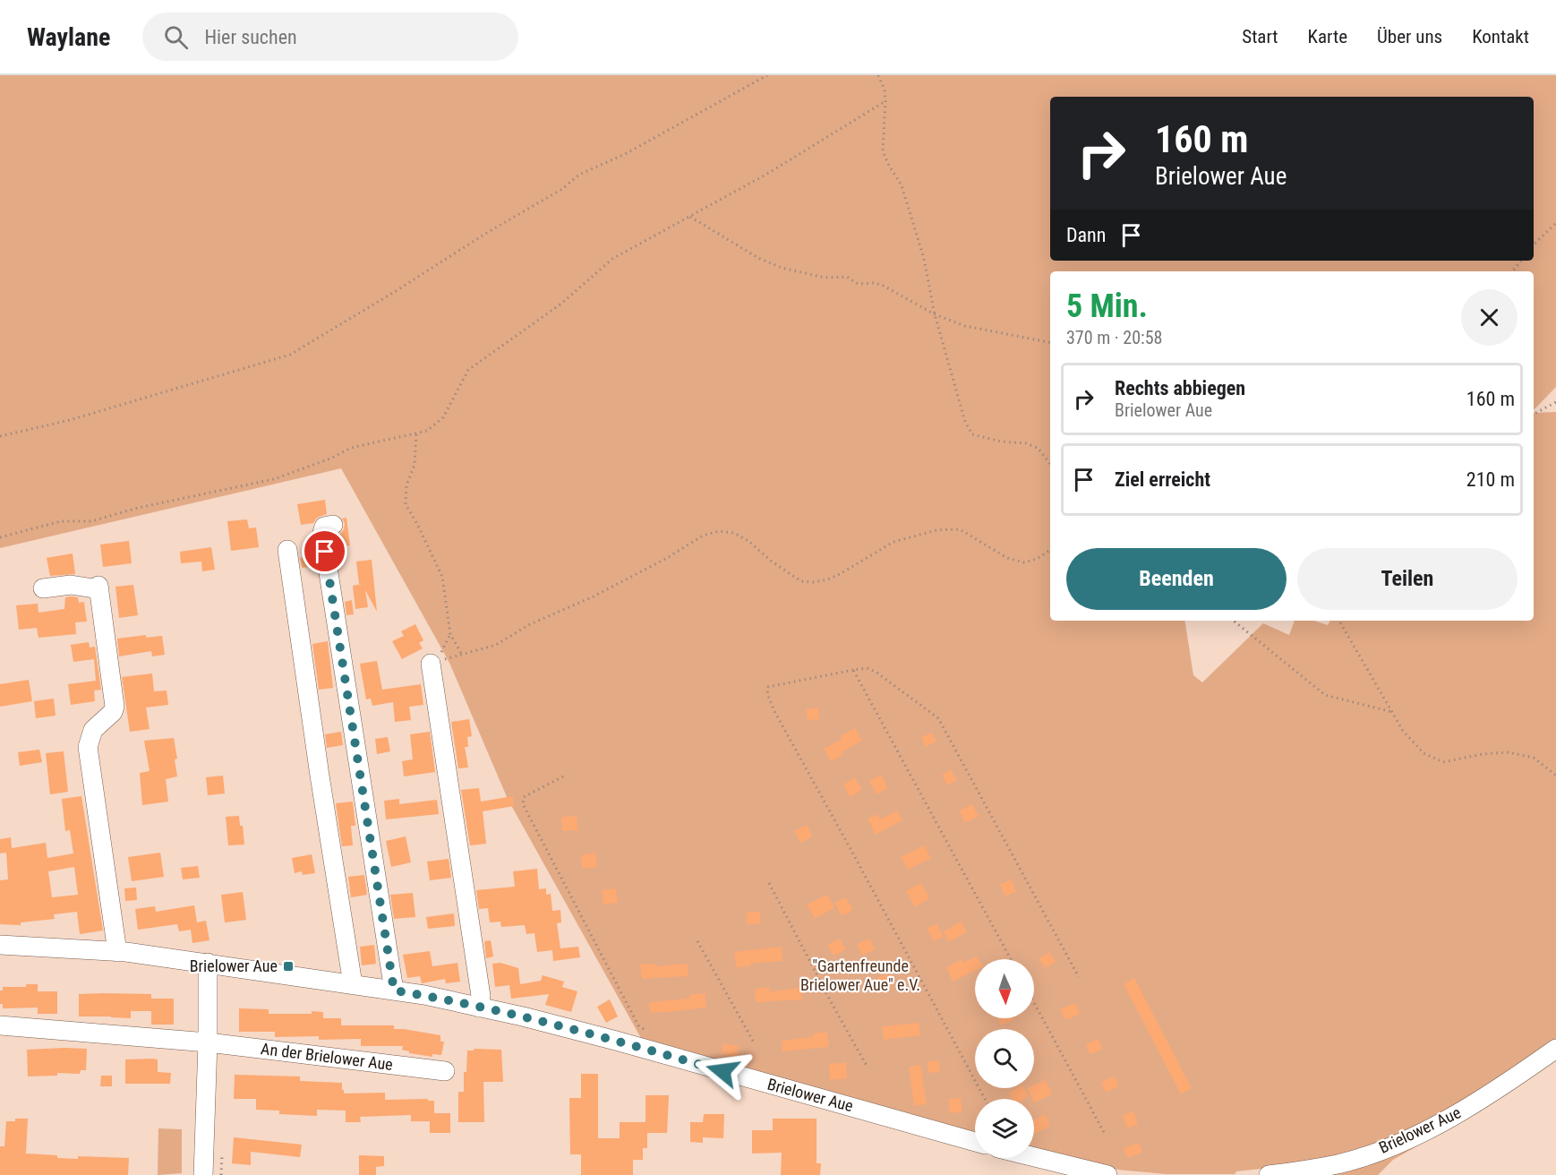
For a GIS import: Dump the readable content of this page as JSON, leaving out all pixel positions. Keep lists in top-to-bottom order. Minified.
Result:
{"streets":{"street":["An der Brielower Aue","Brielower Aue"]},"parks":["\"Gartenfreunde Brielower Aue\" e.V."],"places":{"transit":["Brielower Aue"]},"north":"bottom","page":{"header":"Waylane","search":"Hier suchen","nav":["Start","Karte","Über uns","Kontakt"],"turn":["160 m","Brielower Aue"],"then":"Dann","heading":["5 Min.","370 m · 20:58"],"list":[{"name":"Rechts abbiegen","note":"Brielower Aue","value":"160 m"},{"name":"Ziel erreicht","value":"210 m"}],"buttons":["Beenden","Teilen"]}}
